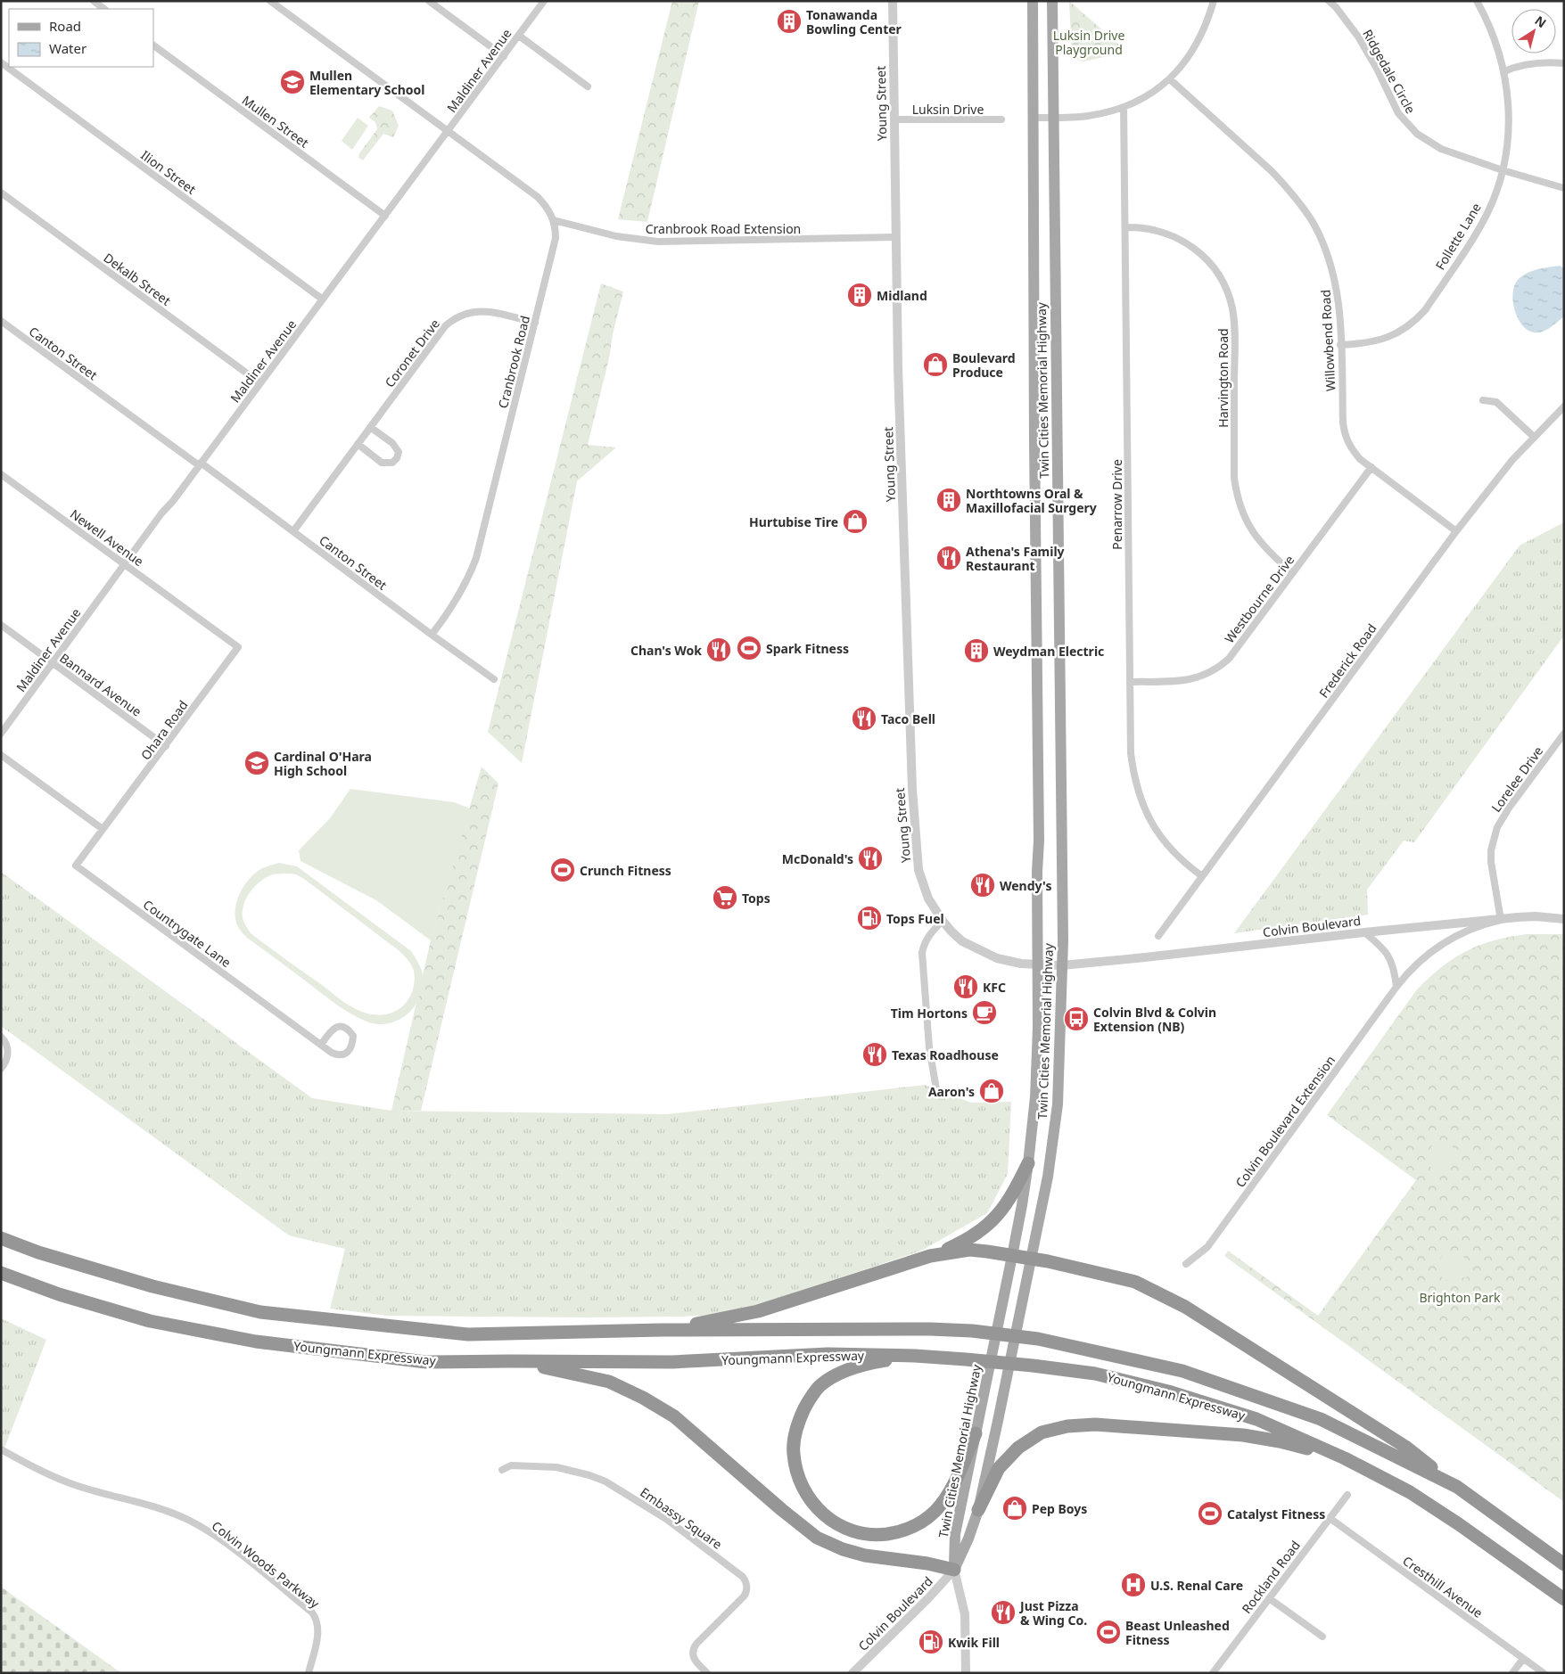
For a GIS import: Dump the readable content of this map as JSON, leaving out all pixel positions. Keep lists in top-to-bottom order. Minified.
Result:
{"streets":{"highway":["Youngmann Expressway"],"main road":["Twin Cities Memorial Highway"],"street":["Maldiner Avenue","Ridgedale Circle","Young Street","Luksin Drive","Mullen Street","Ilion Street","Cranbrook Road Extension","Follette Lane","Dekalb Street","Willowbend Road","Canton Street","Coronet Drive","Cranbrook Road","Harvington Road","Penarrow Drive","Newell Avenue","Westbourne Drive","Frederick Road","Bannard Avenue","Ohara Road","Lorelee Drive","Colvin Boulevard","Countrygate Lane","Colvin Boulevard Extension","Embassy Square","Colvin Woods Parkway","Rockland Road","Cresthill Avenue"]},"crossings":[["Maldiner Avenue","Mullen Street"],["Maldiner Avenue","Ilion Street"],["Maldiner Avenue","Dekalb Street"],["Maldiner Avenue","Canton Street"],["Maldiner Avenue","Newell Avenue"],["Maldiner Avenue","Bannard Avenue"],["Ridgedale Circle","Follette Lane"],["Young Street","Luksin Drive"],["Young Street","Cranbrook Road Extension"],["Young Street","Twin Cities Memorial Highway"],["Young Street","Colvin Boulevard"],["Cranbrook Road Extension","Cranbrook Road"],["Follette Lane","Willowbend Road"],["Willowbend Road","Westbourne Drive"],["Willowbend Road","Frederick Road"],["Canton Street","Coronet Drive"],["Canton Street","Cranbrook Road"],["Coronet Drive","Cranbrook Road"],["Harvington Road","Penarrow Drive"],["Harvington Road","Westbourne Drive"],["Twin Cities Memorial Highway","Colvin Boulevard"],["Penarrow Drive","Westbourne Drive"],["Penarrow Drive","Frederick Road"],["Newell Avenue","Ohara Road"],["Bannard Avenue","Ohara Road"],["Ohara Road","Countrygate Lane"],["Lorelee Drive","Colvin Boulevard"],["Lorelee Drive","Colvin Boulevard Extension"],["Colvin Boulevard","Colvin Boulevard Extension"],["Rockland Road","Cresthill Avenue"]],"parks":["Luksin Drive Playground","Brighton Park"],"places":{"building":["Tonawanda Bowling Center","Midland","Northtowns Oral & Maxillofacial Surgery","Weydman Electric"],"school or university":["Mullen Elementary School","Cardinal O'Hara High School"],"shop":["Boulevard Produce","Hurtubise Tire","Aaron's","Pep Boys"],"restaurant":["Athena's Family Restaurant","Chan's Wok","Taco Bell","McDonald's","Wendy's","KFC","Texas Roadhouse","Just Pizza & Wing Co."],"sports":["Spark Fitness","Crunch Fitness","Catalyst Fitness","Beast Unleashed Fitness"],"supermarket":["Tops"],"fuel station":["Tops Fuel","Kwik Fill"],"cafe":["Tim Hortons"],"bus stop":["Colvin Blvd & Colvin Extension (NB)"],"hospital":["U.S. Renal Care"]},"legend":["Road","Water"],"north":"top right"}
